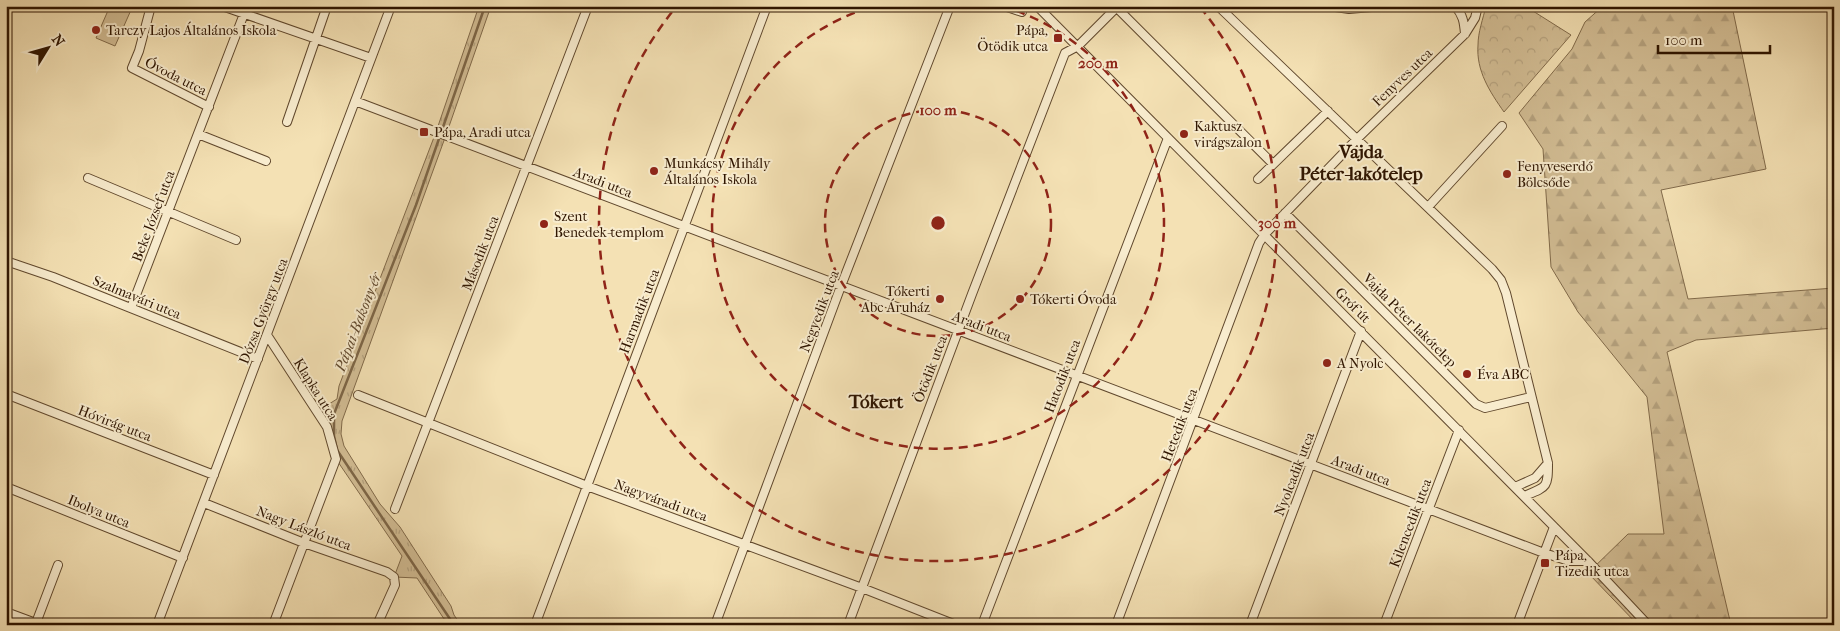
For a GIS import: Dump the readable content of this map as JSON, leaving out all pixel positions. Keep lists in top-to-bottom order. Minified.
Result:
{"streets":{"street":["Óvoda utca","Fenyves utca","Aradi utca","Beke József utca","Második utca","Szalmavári utca","Gróf út","Dózsa György utca","Harmadik utca","Negyedik utca","Vajda Péter lakótelep","Ötödik utca","Hatodik utca","Klapka utca","Hóvirág utca","Hetedik utca","Nyolcadik utca","Nagyváradi utca","Ibolya utca","Kilencedik utca","Nagy László utca"]},"crossings":[["Óvoda utca","Beke József utca"],["Aradi utca","Második utca"],["Aradi utca","Gróf út"],["Aradi utca","Dózsa György utca"],["Aradi utca","Harmadik utca"],["Aradi utca","Negyedik utca"],["Aradi utca","Ötödik utca"],["Aradi utca","Hatodik utca"],["Aradi utca","Hetedik utca"],["Aradi utca","Nyolcadik utca"],["Aradi utca","Kilencedik utca"],["Beke József utca","Szalmavári utca"],["Második utca","Nagyváradi utca"],["Szalmavári utca","Dózsa György utca"],["Gróf út","Ötödik utca"],["Gróf út","Hatodik utca"],["Gróf út","Hetedik utca"],["Gróf út","Nyolcadik utca"],["Gróf út","Kilencedik utca"],["Dózsa György utca","Klapka utca"],["Dózsa György utca","Hóvirág utca"],["Dózsa György utca","Ibolya utca"],["Dózsa György utca","Nagy László utca"],["Harmadik utca","Nagyváradi utca"],["Negyedik utca","Nagyváradi utca"],["Ötödik utca","Nagyváradi utca"],["Klapka utca","Nagy László utca"]],"districts":["Vajda Péter-lakótelep","Tókert"],"water":["Pápai-Bakony-ér"],"places":{"other":["Tarczy Lajos Általános Iskola","Kaktusz virágszalon","Munkácsy Mihály Általános Iskola","Fenyveserdő Bölcsőde","Szent Benedek-templom","Tókerti Abc Áruház","Tókerti Óvoda","A Nyolc","Éva ABC"],"transit":["Pápa, Ötödik utca","Pápa, Aradi utca","Pápa, Tizedik utca"]},"scale_bar":"100 m","north":"top right","rings":["200 m","100 m","300 m"]}
